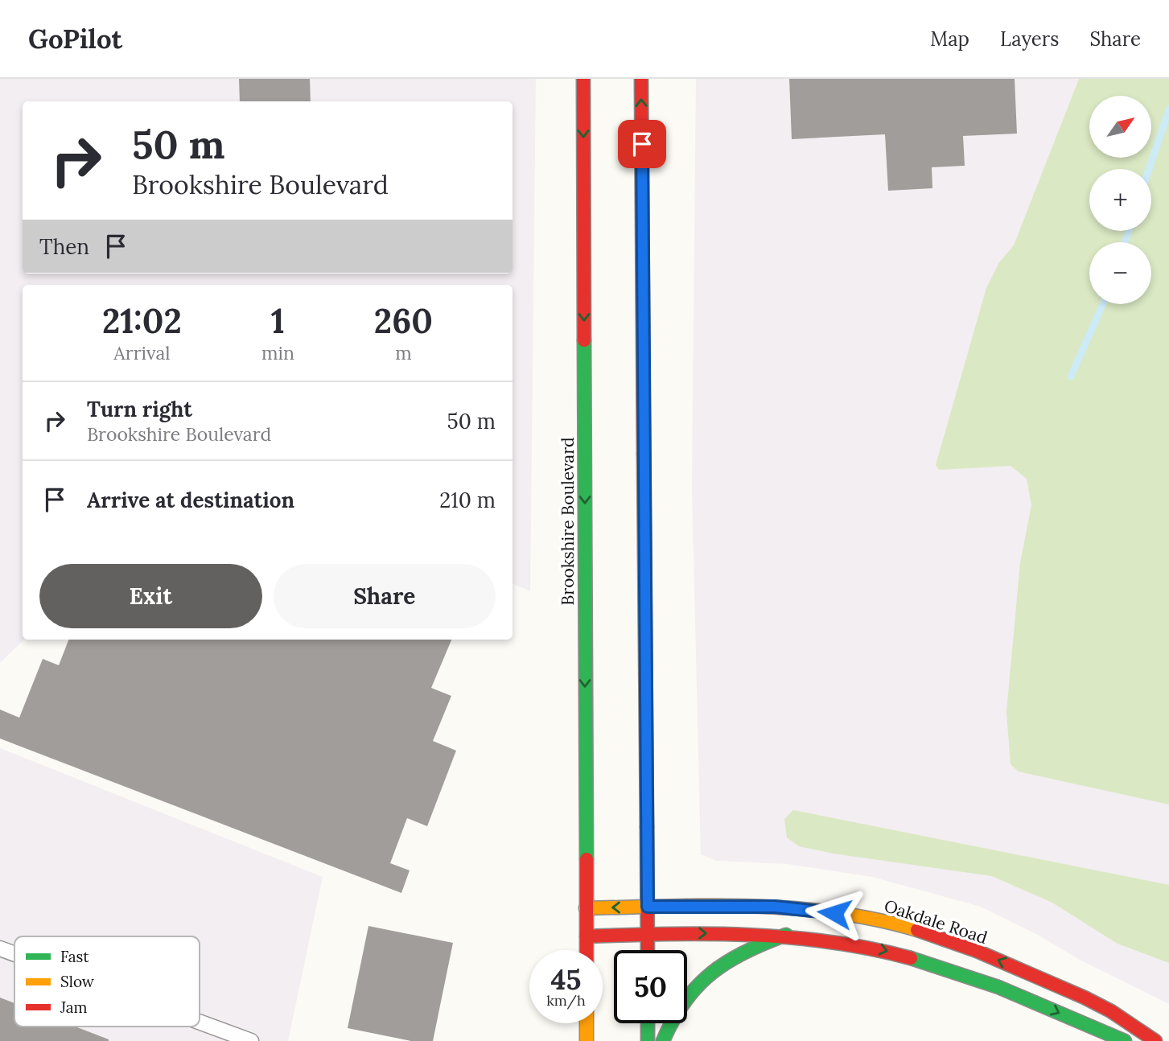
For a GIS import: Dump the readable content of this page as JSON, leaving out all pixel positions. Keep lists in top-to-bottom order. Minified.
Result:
{"streets":{"main road":["Brookshire Boulevard","Oakdale Road"]},"crossings":[["Brookshire Boulevard","Oakdale Road"]],"legend":["Fast","Slow","Jam"],"north":"top right","page":{"header":"GoPilot","nav":["Map","Layers","Share"],"map_buttons":["+","−"],"turn":["50 m","Brookshire Boulevard"],"then":"Then","eta":["21:02","Arrival","1","min","260","m"],"list":[{"name":"Turn right","note":"Brookshire Boulevard","value":"50 m"},{"name":"Arrive at destination","value":"210 m"}],"buttons":["Exit","Share"],"speed":"45 km/h","limit":"50"}}
